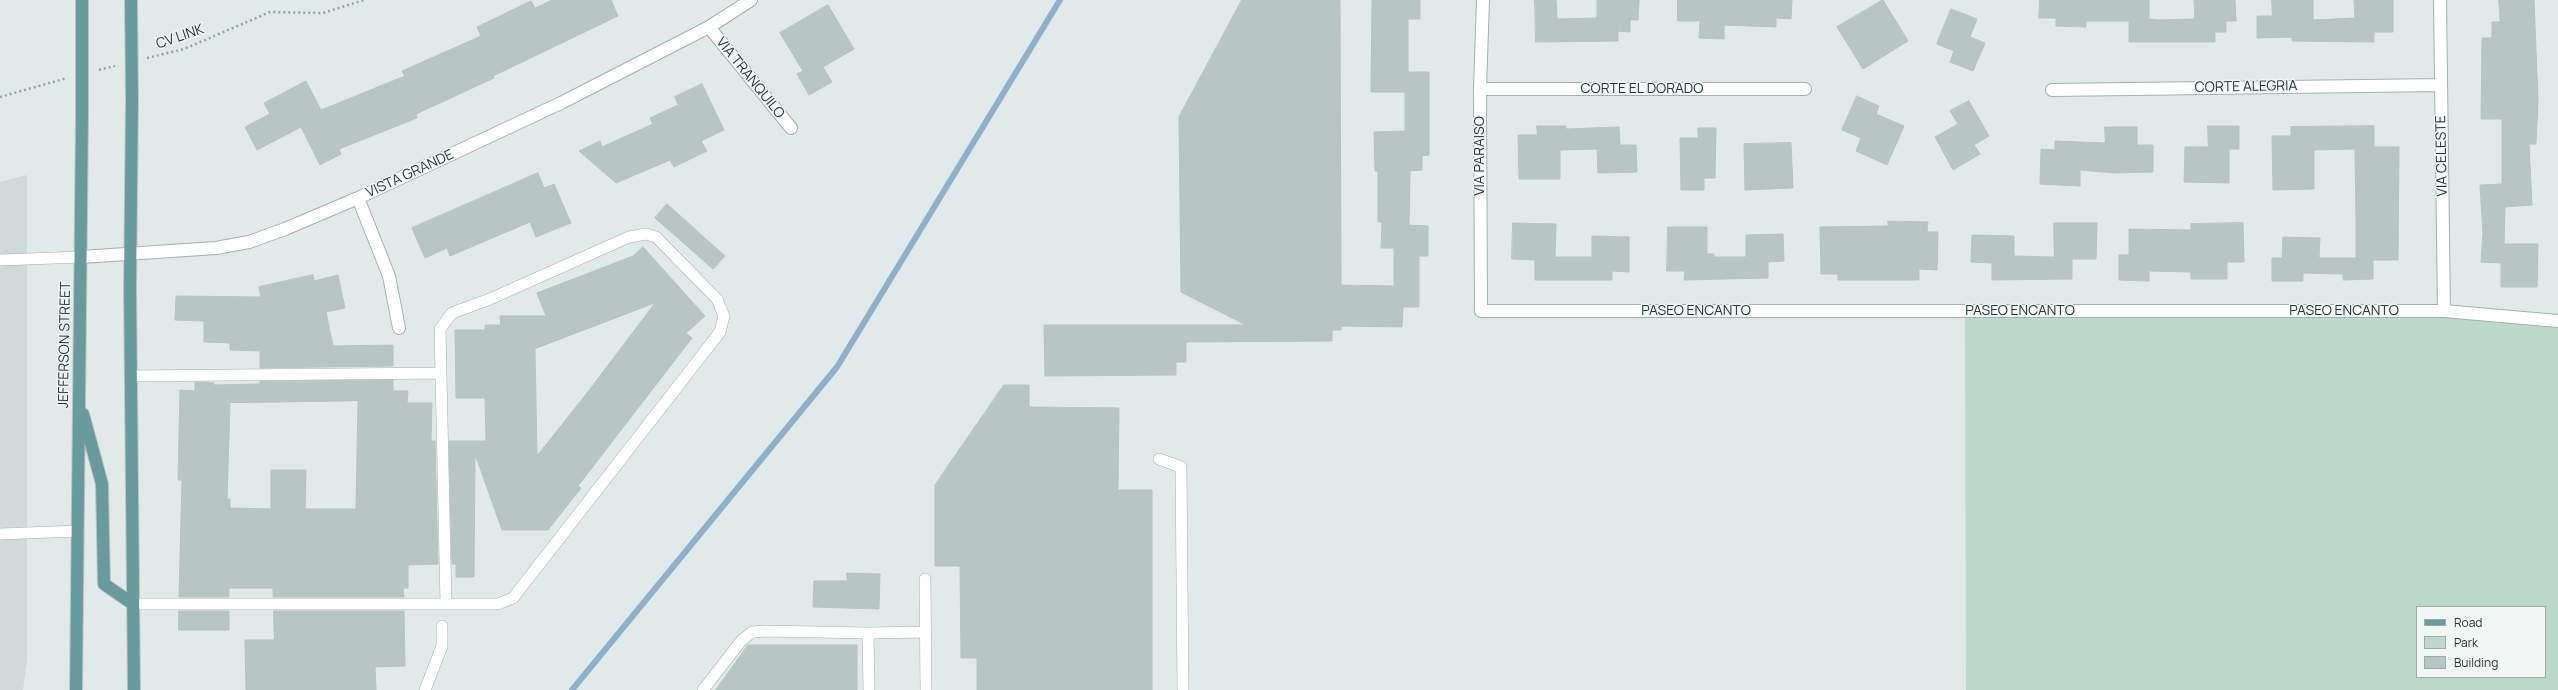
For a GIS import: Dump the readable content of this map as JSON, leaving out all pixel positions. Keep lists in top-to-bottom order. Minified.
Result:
{"streets":{"main road":["JEFFERSON STREET"],"street":["VIA TRANQUILO","CORTE ALEGRIA","CORTE EL DORADO","VIA PARAISO","VIA CELESTE","VISTA GRANDE","PASEO ENCANTO"],"path":["CV LINK"]},"crossings":[["VIA TRANQUILO","VISTA GRANDE"],["CORTE ALEGRIA","VIA CELESTE"],["CORTE EL DORADO","VIA PARAISO"],["VIA PARAISO","PASEO ENCANTO"],["VIA CELESTE","PASEO ENCANTO"],["VISTA GRANDE","JEFFERSON STREET"]],"legend":["Road","Park","Building"]}
